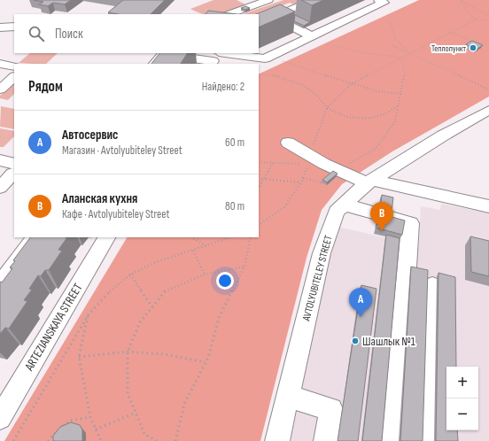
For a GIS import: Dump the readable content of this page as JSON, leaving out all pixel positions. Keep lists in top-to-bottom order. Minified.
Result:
{"streets":{"street":["AVTOLYUBITELEY STREET","ARTEZIANSKAYA STREET"]},"places":["Теплопункт","Шашлык №1"],"page":{"search":"Поиск","heading":["Рядом","Найдено: 2"],"list":[{"mark":"A","name":"Автосервис","note":"Магазин · Avtolyubiteley Street","value":"60 m"},{"mark":"B","name":"Аланская кухня","note":"Кафе · Avtolyubiteley Street","value":"80 m"}],"pins":["B","A"],"map_buttons":["+","−"]}}
